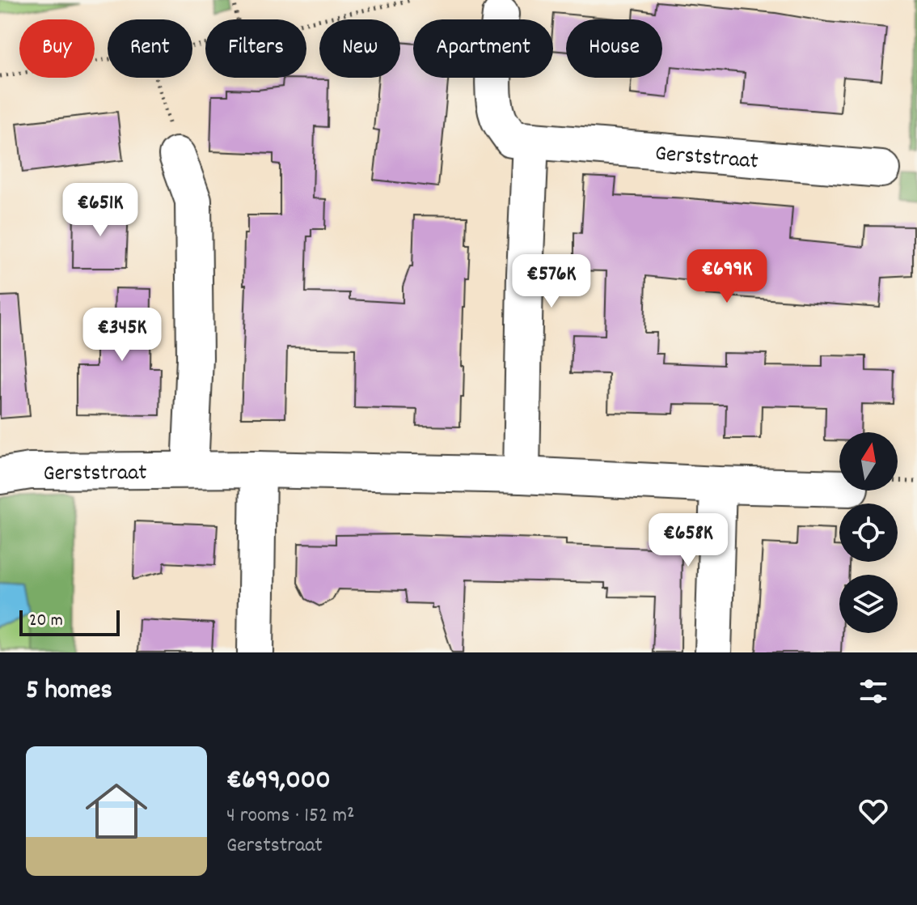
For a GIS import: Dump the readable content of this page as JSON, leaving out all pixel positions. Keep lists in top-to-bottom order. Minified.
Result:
{"streets":{"street":["Gerststraat"]},"scale_bar":"20 m","north":"top","page":{"chip":["Buy","Rent","Filters","New","Apartment","House"],"price":["€651K","€699K","€576K","€345K","€658K"],"scale":"20 m","heading":"5 homes","list":[{"name":"€699,000","note":"4 rooms · 152 m² · Gerststraat"}]}}
